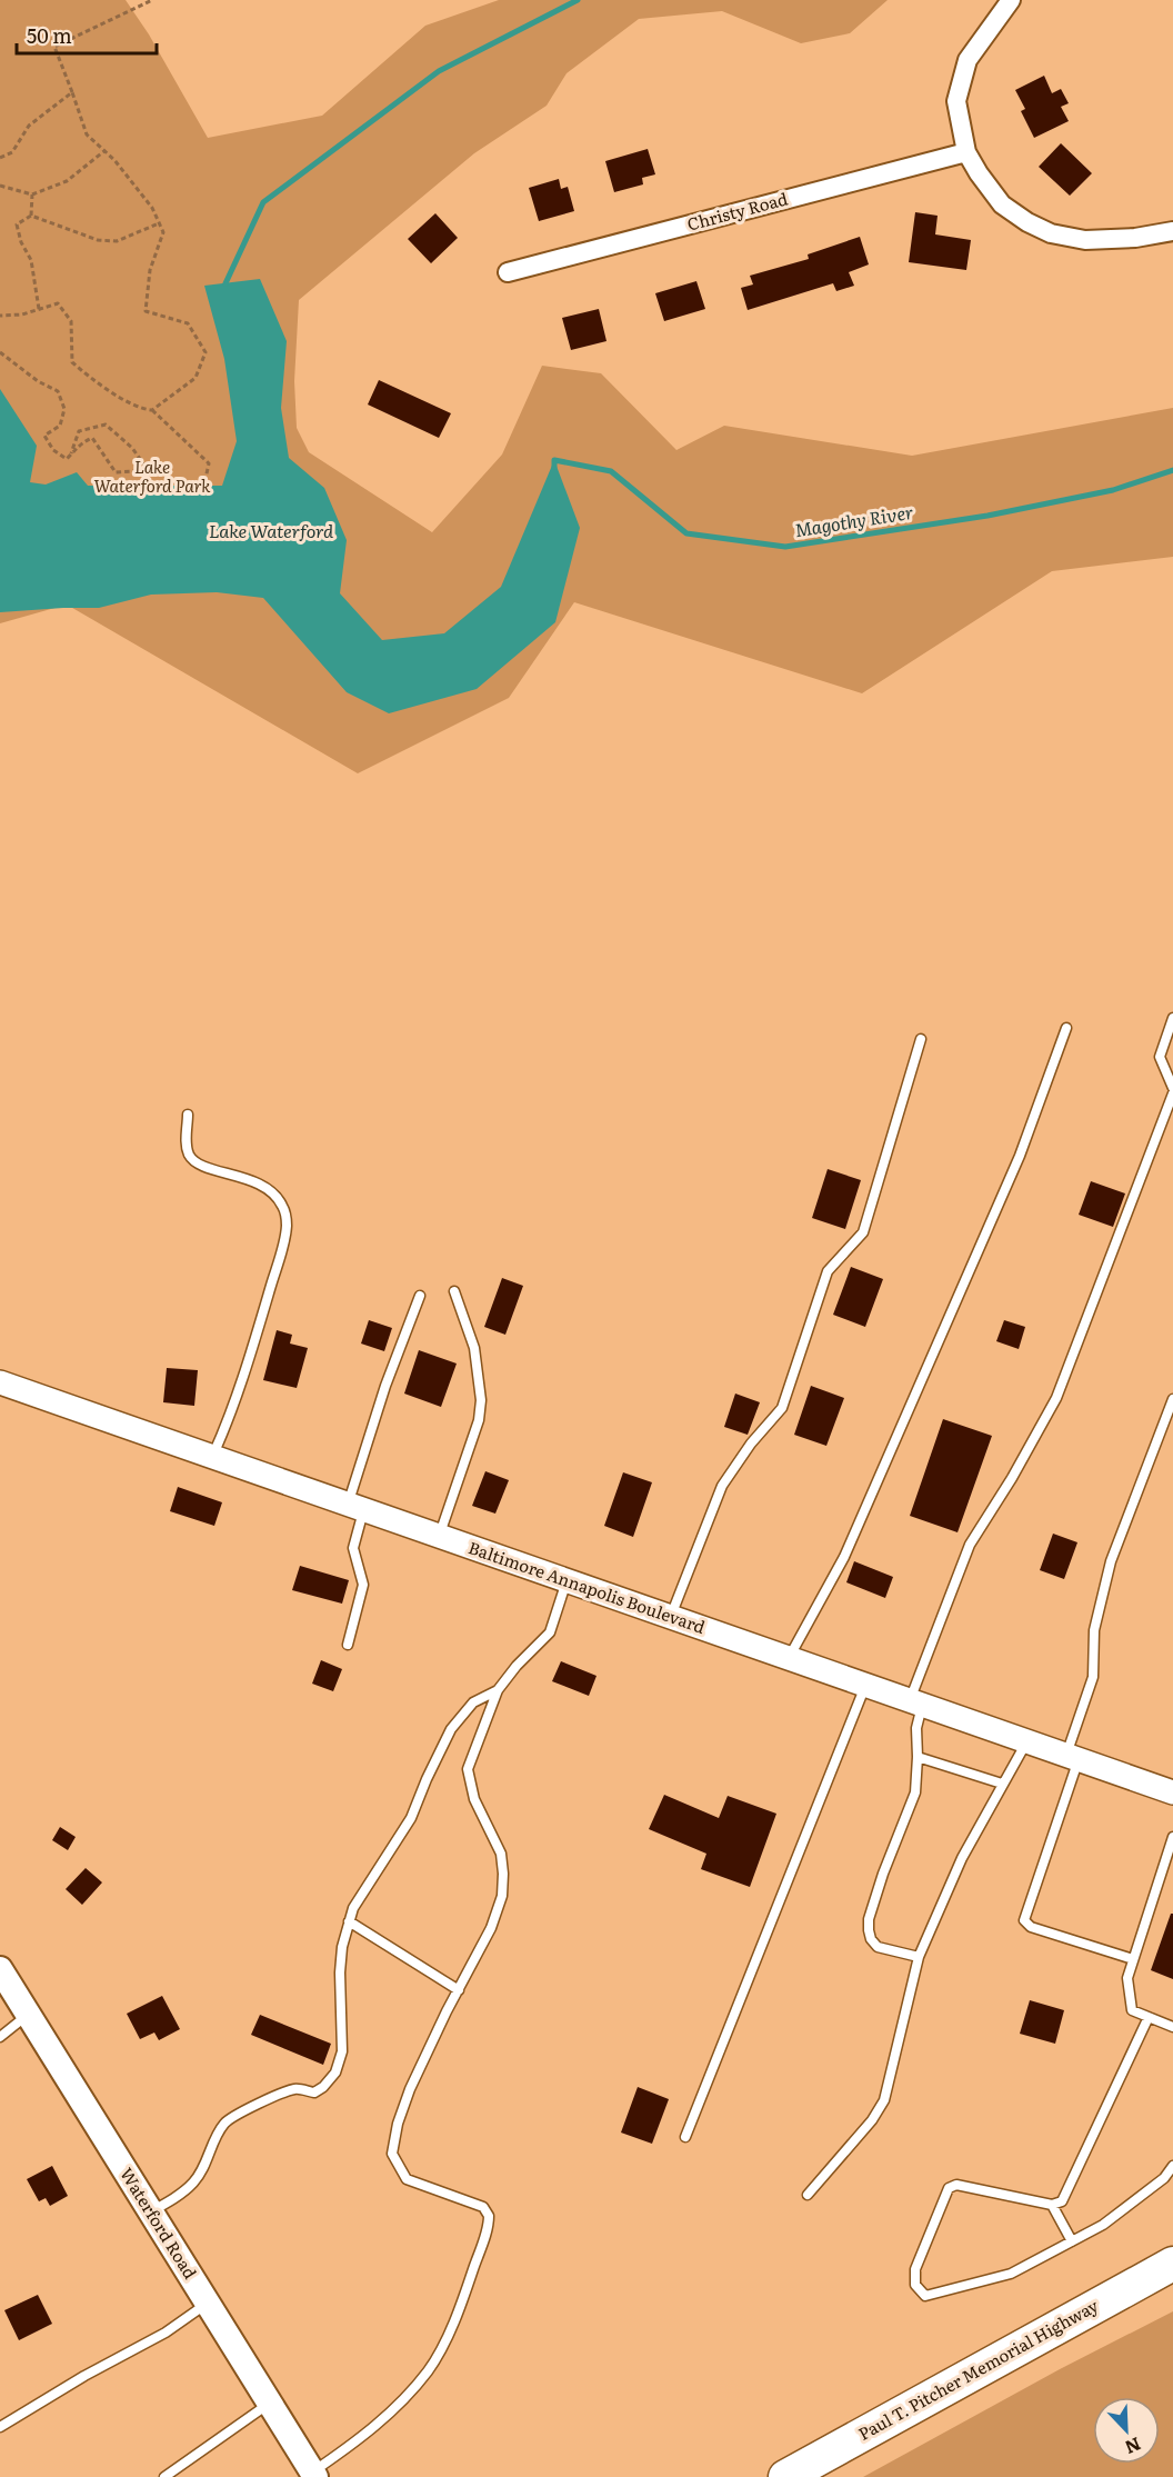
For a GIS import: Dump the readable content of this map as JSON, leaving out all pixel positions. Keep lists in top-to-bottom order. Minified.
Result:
{"streets":{"highway":["Paul T. Pitcher Memorial Highway"],"main road":["Waterford Road"],"street":["Christy Road","Baltimore Annapolis Boulevard"]},"water":["Magothy River","Lake Waterford"],"parks":["Lake Waterford Park"],"scale_bar":"50 m","north":"bottom right"}
